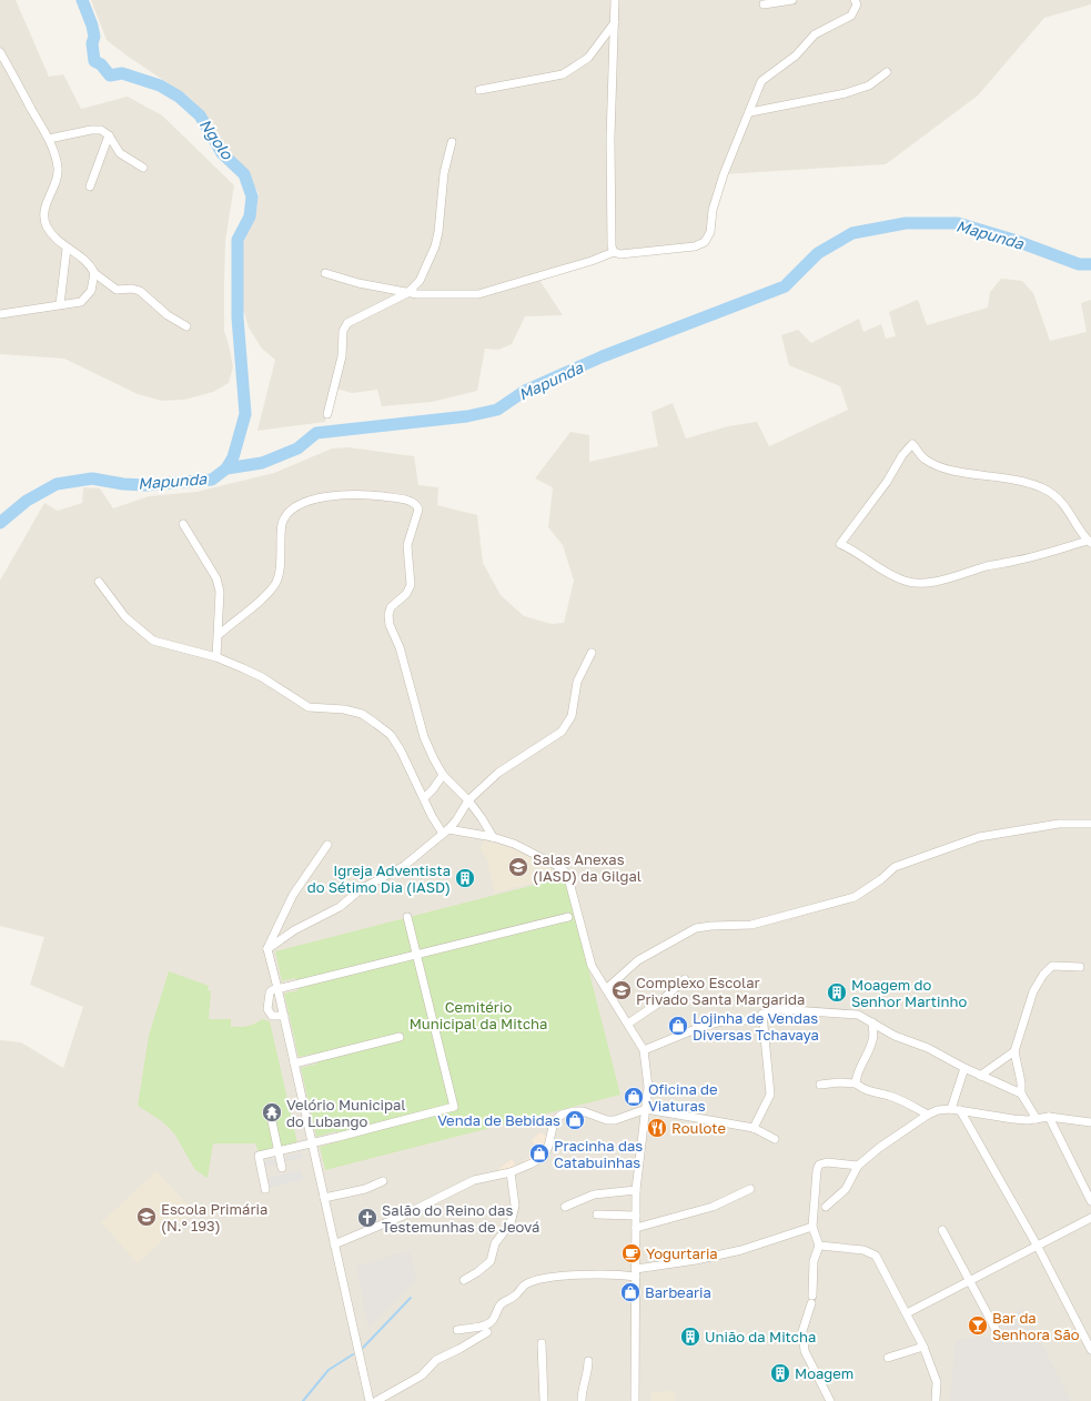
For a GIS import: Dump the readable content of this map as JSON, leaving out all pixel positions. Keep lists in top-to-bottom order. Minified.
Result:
{"water":["Ngolo","Mapunda"],"parks":["Cemitério Municipal da Mitcha"],"places":{"school or university":["Salas Anexas (IASD) da Gilgal","Complexo Escolar Privado Santa Margarida","Escola Primária (N.º 193)"],"building":["Igreja Adventista do Sétimo Dia (IASD)","Moagem do Senhor Martinho","União da Mitcha","Moagem"],"shop":["Lojinha de Vendas Diversas Tchavaya","Oficina de Viaturas","Venda de Bebidas","Pracinha das Catabuinhas","Barbearia"],"temple":["Velório Municipal do Lubango"],"restaurant":["Roulote"],"church":["Salão do Reino das Testemunhas de Jeová"],"cafe":["Yogurtaria"],"bar":["Bar da Senhora São"]}}
